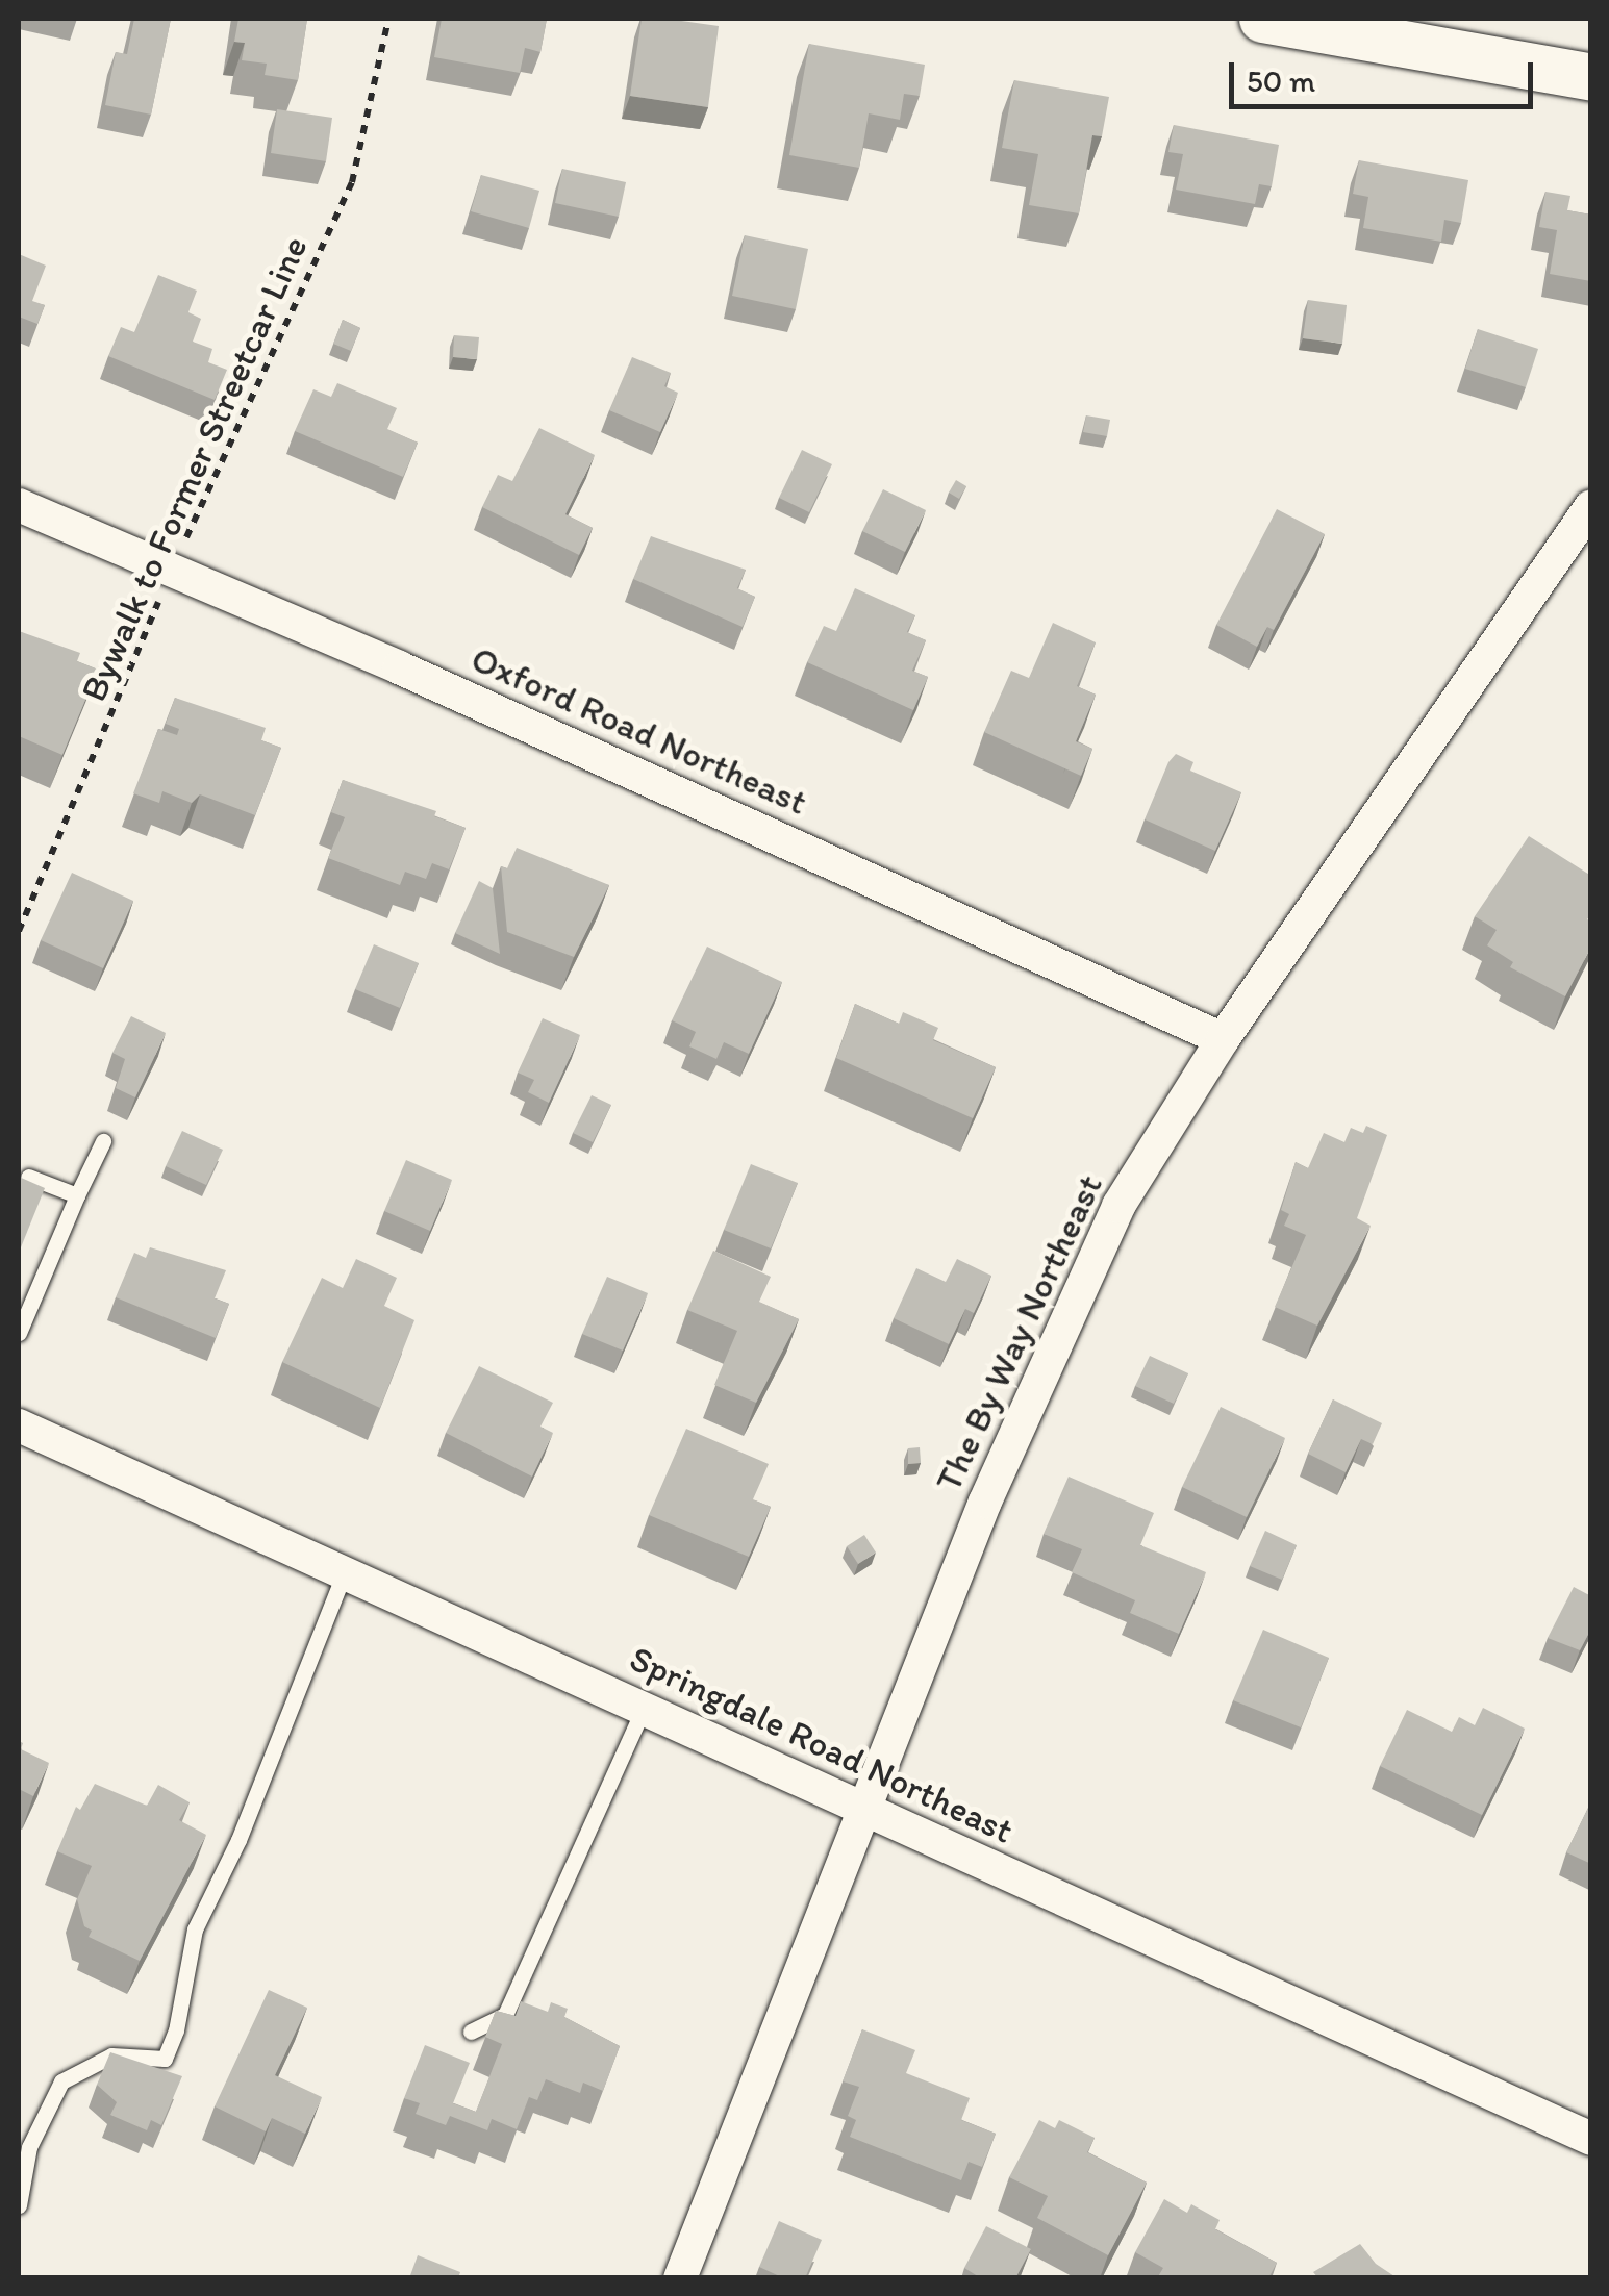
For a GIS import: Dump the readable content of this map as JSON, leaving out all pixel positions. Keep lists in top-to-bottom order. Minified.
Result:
{"streets":{"street":["Oxford Road Northeast","The By Way Northeast","Springdale Road Northeast"],"path":["Bywalk to Former Streetcar Line"]},"crossings":[["Bywalk to Former Streetcar Line","Oxford Road Northeast"],["Oxford Road Northeast","The By Way Northeast"],["The By Way Northeast","Springdale Road Northeast"]],"scale_bar":"50 m"}
